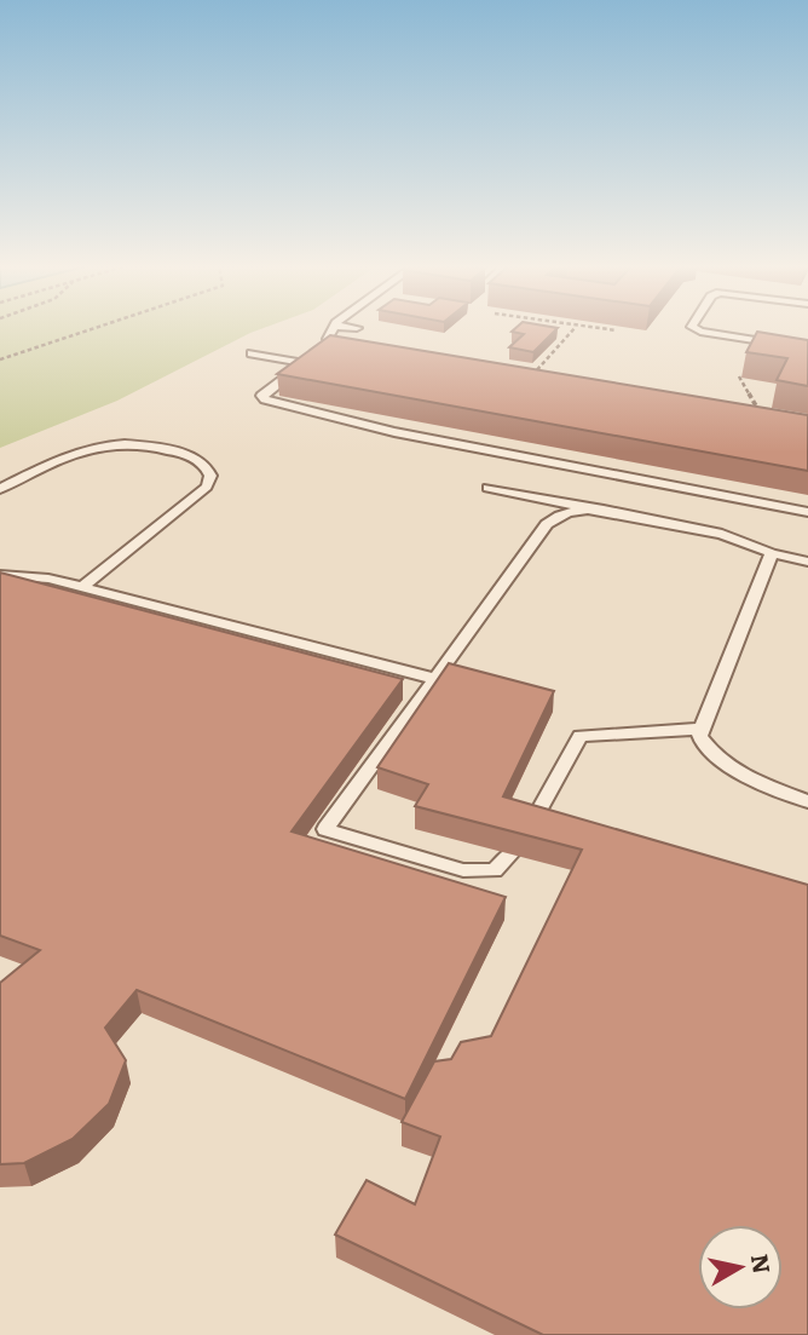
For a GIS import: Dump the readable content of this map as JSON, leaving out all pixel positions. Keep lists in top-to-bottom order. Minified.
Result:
{"north":"right"}
